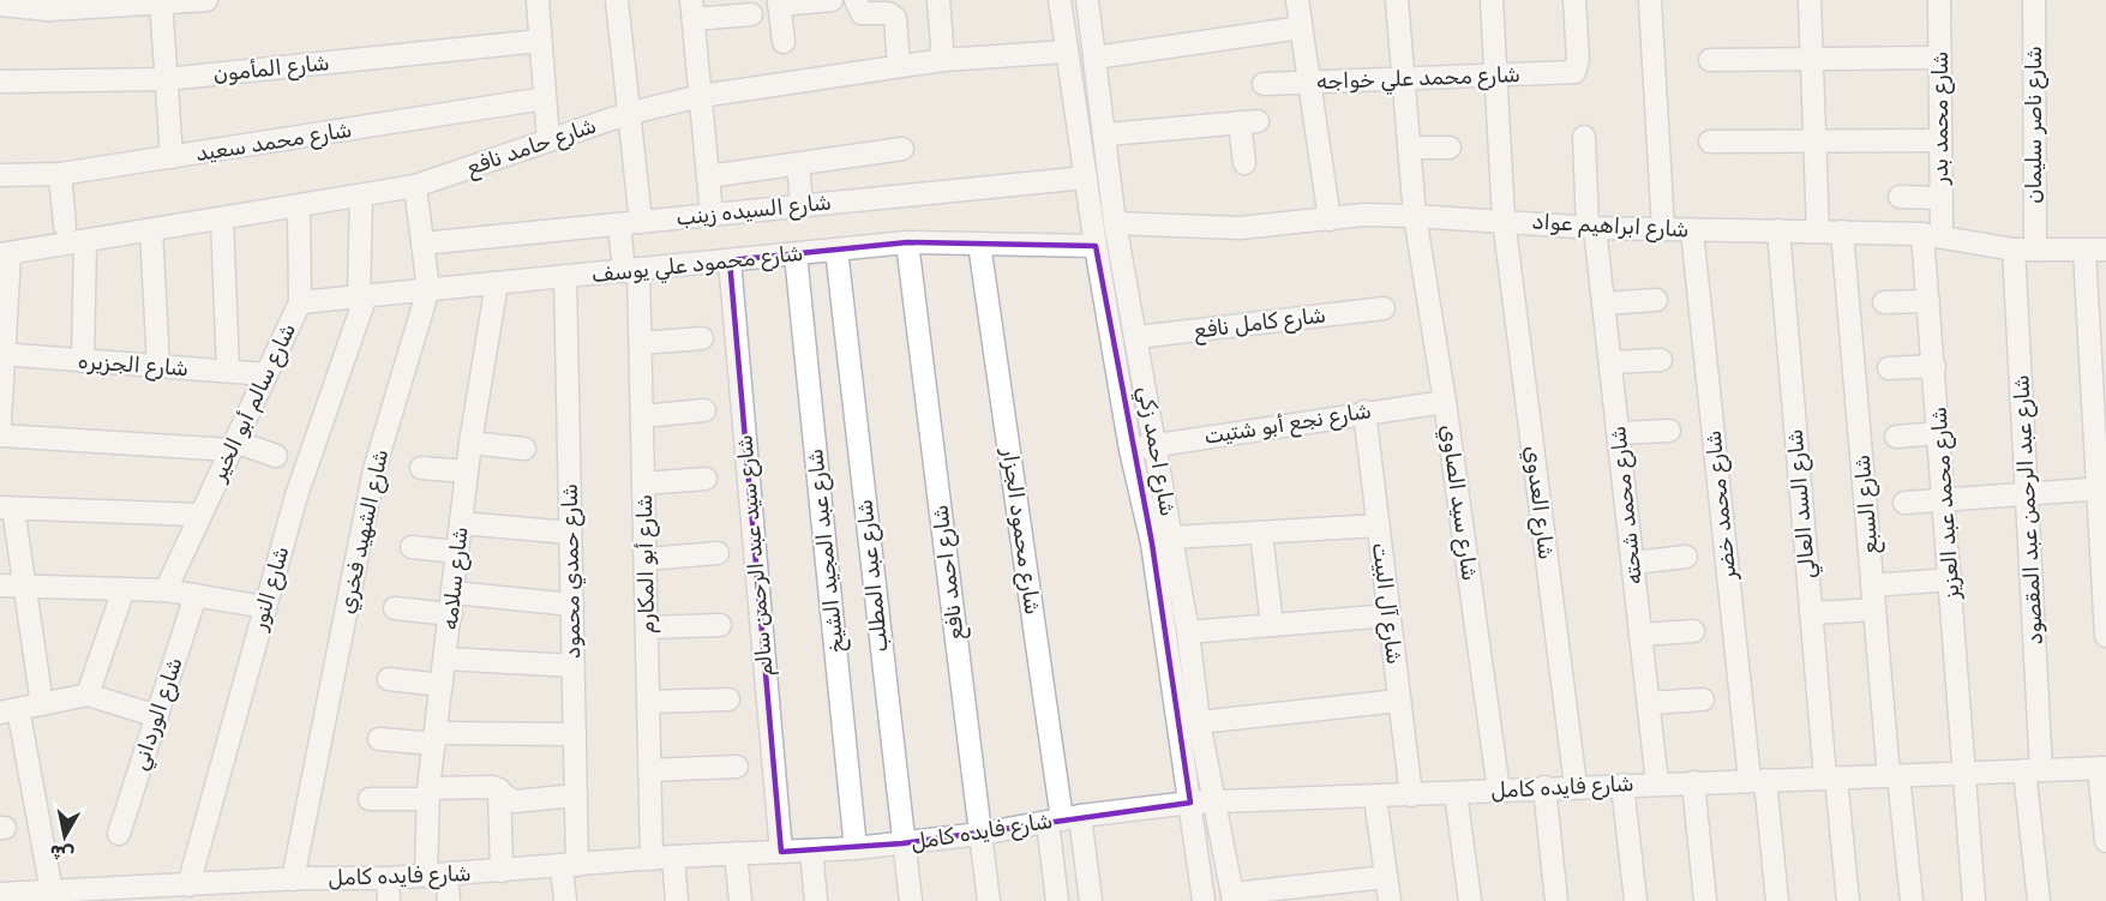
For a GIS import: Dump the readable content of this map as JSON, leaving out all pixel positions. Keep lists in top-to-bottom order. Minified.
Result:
{"streets":{"street":["شارع المأمون","شارع محمد علي خواجه","شارع محمد بدر","شارع ناصر سليمان","شارع محمد سعيد","شارع حامد نافع","شارع السيده زينب","شارع ابراهيم عواد","شارع محمود علي يوسف","شارع كامل نافع","شارع الجزيره","شارع سالم أبو الخير","شارع نجع أبو شتيت","شارع احمد زكي","شارع سيد الصاوي","شارع العدوي","شارع محمد عبد العزيز","شارع السد العالي","شارع السبع","شارع محمد شحته","شارع محمد خضر","شارع عبد الرحمن عبد المقصود","شارع الشهيد فخري","شارع محمود الجزار","شارع عبد المجيد الشيخ","شارع سيد عبد الرحمن سالم","شارع أبو المكارم","شارع حمدي محمود","شارع احمد نافع","شارع عبد المطلب","شارع سلامه","شارع النور","شارع آل البيت","شارع الورداني","شارع فايده كامل"]},"crossings":[["شارع محمد علي خواجه","شارع سيد الصاوي"],["شارع محمد علي خواجه","شارع العدوي"],["شارع محمد بدر","شارع ابراهيم عواد"],["شارع محمد بدر","شارع محمد عبد العزيز"],["شارع ناصر سليمان","شارع ابراهيم عواد"],["شارع ناصر سليمان","شارع عبد الرحمن عبد المقصود"],["شارع حامد نافع","شارع سالم أبو الخير"],["شارع حامد نافع","شارع احمد زكي"],["شارع حامد نافع","شارع الشهيد فخري"],["شارع حامد نافع","شارع أبو المكارم"],["شارع حامد نافع","شارع النور"],["شارع السيده زينب","شارع احمد زكي"],["شارع السيده زينب","شارع الشهيد فخري"],["شارع السيده زينب","شارع أبو المكارم"],["شارع ابراهيم عواد","شارع احمد زكي"],["شارع ابراهيم عواد","شارع سيد الصاوي"],["شارع ابراهيم عواد","شارع العدوي"],["شارع ابراهيم عواد","شارع محمد عبد العزيز"],["شارع ابراهيم عواد","شارع السد العالي"],["شارع ابراهيم عواد","شارع السبع"],["شارع ابراهيم عواد","شارع محمد شحته"],["شارع ابراهيم عواد","شارع محمد خضر"],["شارع ابراهيم عواد","شارع عبد الرحمن عبد المقصود"],["شارع محمود علي يوسف","شارع سالم أبو الخير"],["شارع محمود علي يوسف","شارع احمد زكي"],["شارع محمود علي يوسف","شارع الشهيد فخري"],["شارع محمود علي يوسف","شارع محمود الجزار"],["شارع محمود علي يوسف","شارع عبد المجيد الشيخ"],["شارع محمود علي يوسف","شارع سيد عبد الرحمن سالم"],["شارع محمود علي يوسف","شارع أبو المكارم"],["شارع محمود علي يوسف","شارع حمدي محمود"],["شارع محمود علي يوسف","شارع احمد نافع"],["شارع محمود علي يوسف","شارع عبد المطلب"],["شارع محمود علي يوسف","شارع سلامه"],["شارع محمود علي يوسف","شارع النور"],["شارع كامل نافع","شارع احمد زكي"],["شارع الجزيره","شارع سالم أبو الخير"],["شارع نجع أبو شتيت","شارع احمد زكي"],["شارع نجع أبو شتيت","شارع سيد الصاوي"],["شارع نجع أبو شتيت","شارع آل البيت"],["شارع احمد زكي","شارع فايده كامل"],["شارع سيد الصاوي","شارع فايده كامل"],["شارع العدوي","شارع فايده كامل"],["شارع محمد عبد العزيز","شارع فايده كامل"],["شارع السد العالي","شارع فايده كامل"],["شارع السبع","شارع فايده كامل"],["شارع محمد شحته","شارع فايده كامل"],["شارع محمد خضر","شارع فايده كامل"],["شارع عبد الرحمن عبد المقصود","شارع فايده كامل"],["شارع الشهيد فخري","شارع فايده كامل"],["شارع محمود الجزار","شارع فايده كامل"],["شارع عبد المجيد الشيخ","شارع فايده كامل"],["شارع سيد عبد الرحمن سالم","شارع فايده كامل"],["شارع أبو المكارم","شارع فايده كامل"],["شارع حمدي محمود","شارع فايده كامل"],["شارع احمد نافع","شارع فايده كامل"],["شارع عبد المطلب","شارع فايده كامل"],["شارع سلامه","شارع فايده كامل"],["شارع النور","شارع فايده كامل"],["شارع آل البيت","شارع فايده كامل"]],"north":"bottom"}
